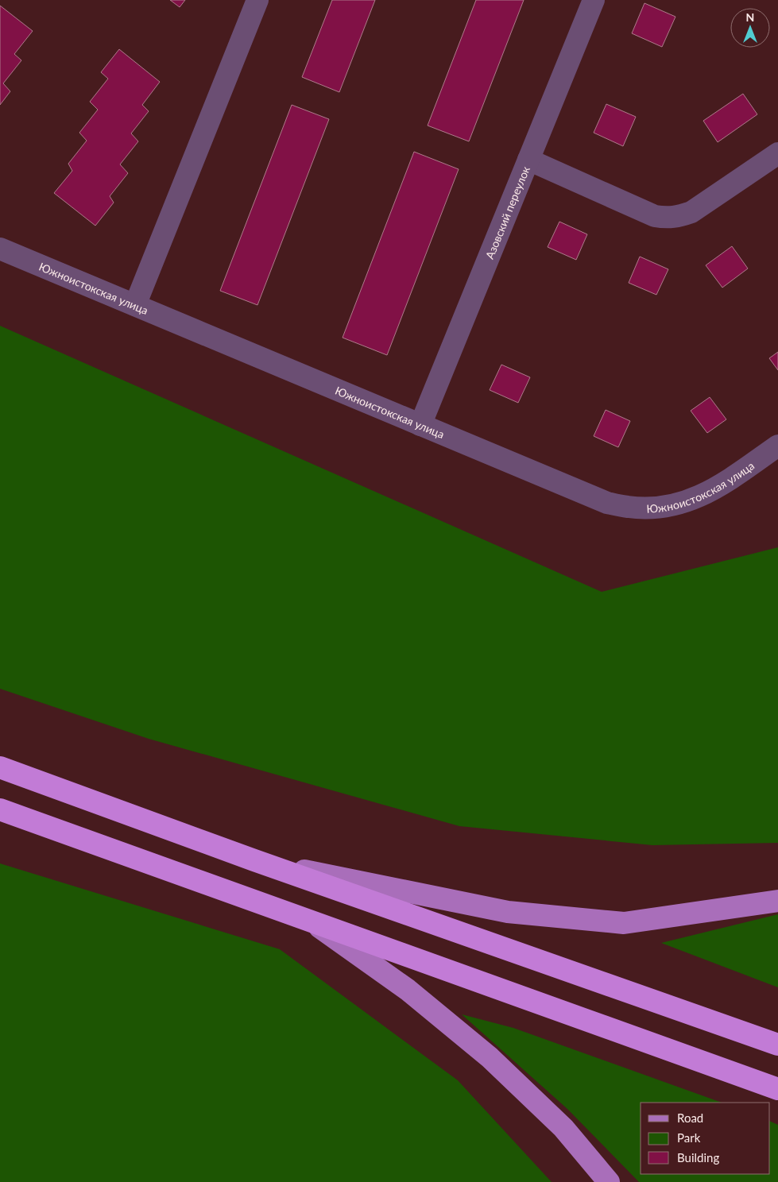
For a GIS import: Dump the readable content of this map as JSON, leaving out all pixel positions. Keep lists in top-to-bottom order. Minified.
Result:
{"streets":{"street":["Азовский переулок","Южноистокская улица"]},"crossings":[["Азовский переулок","Южноистокская улица"]],"legend":["Road","Park","Building"],"north":"top"}
